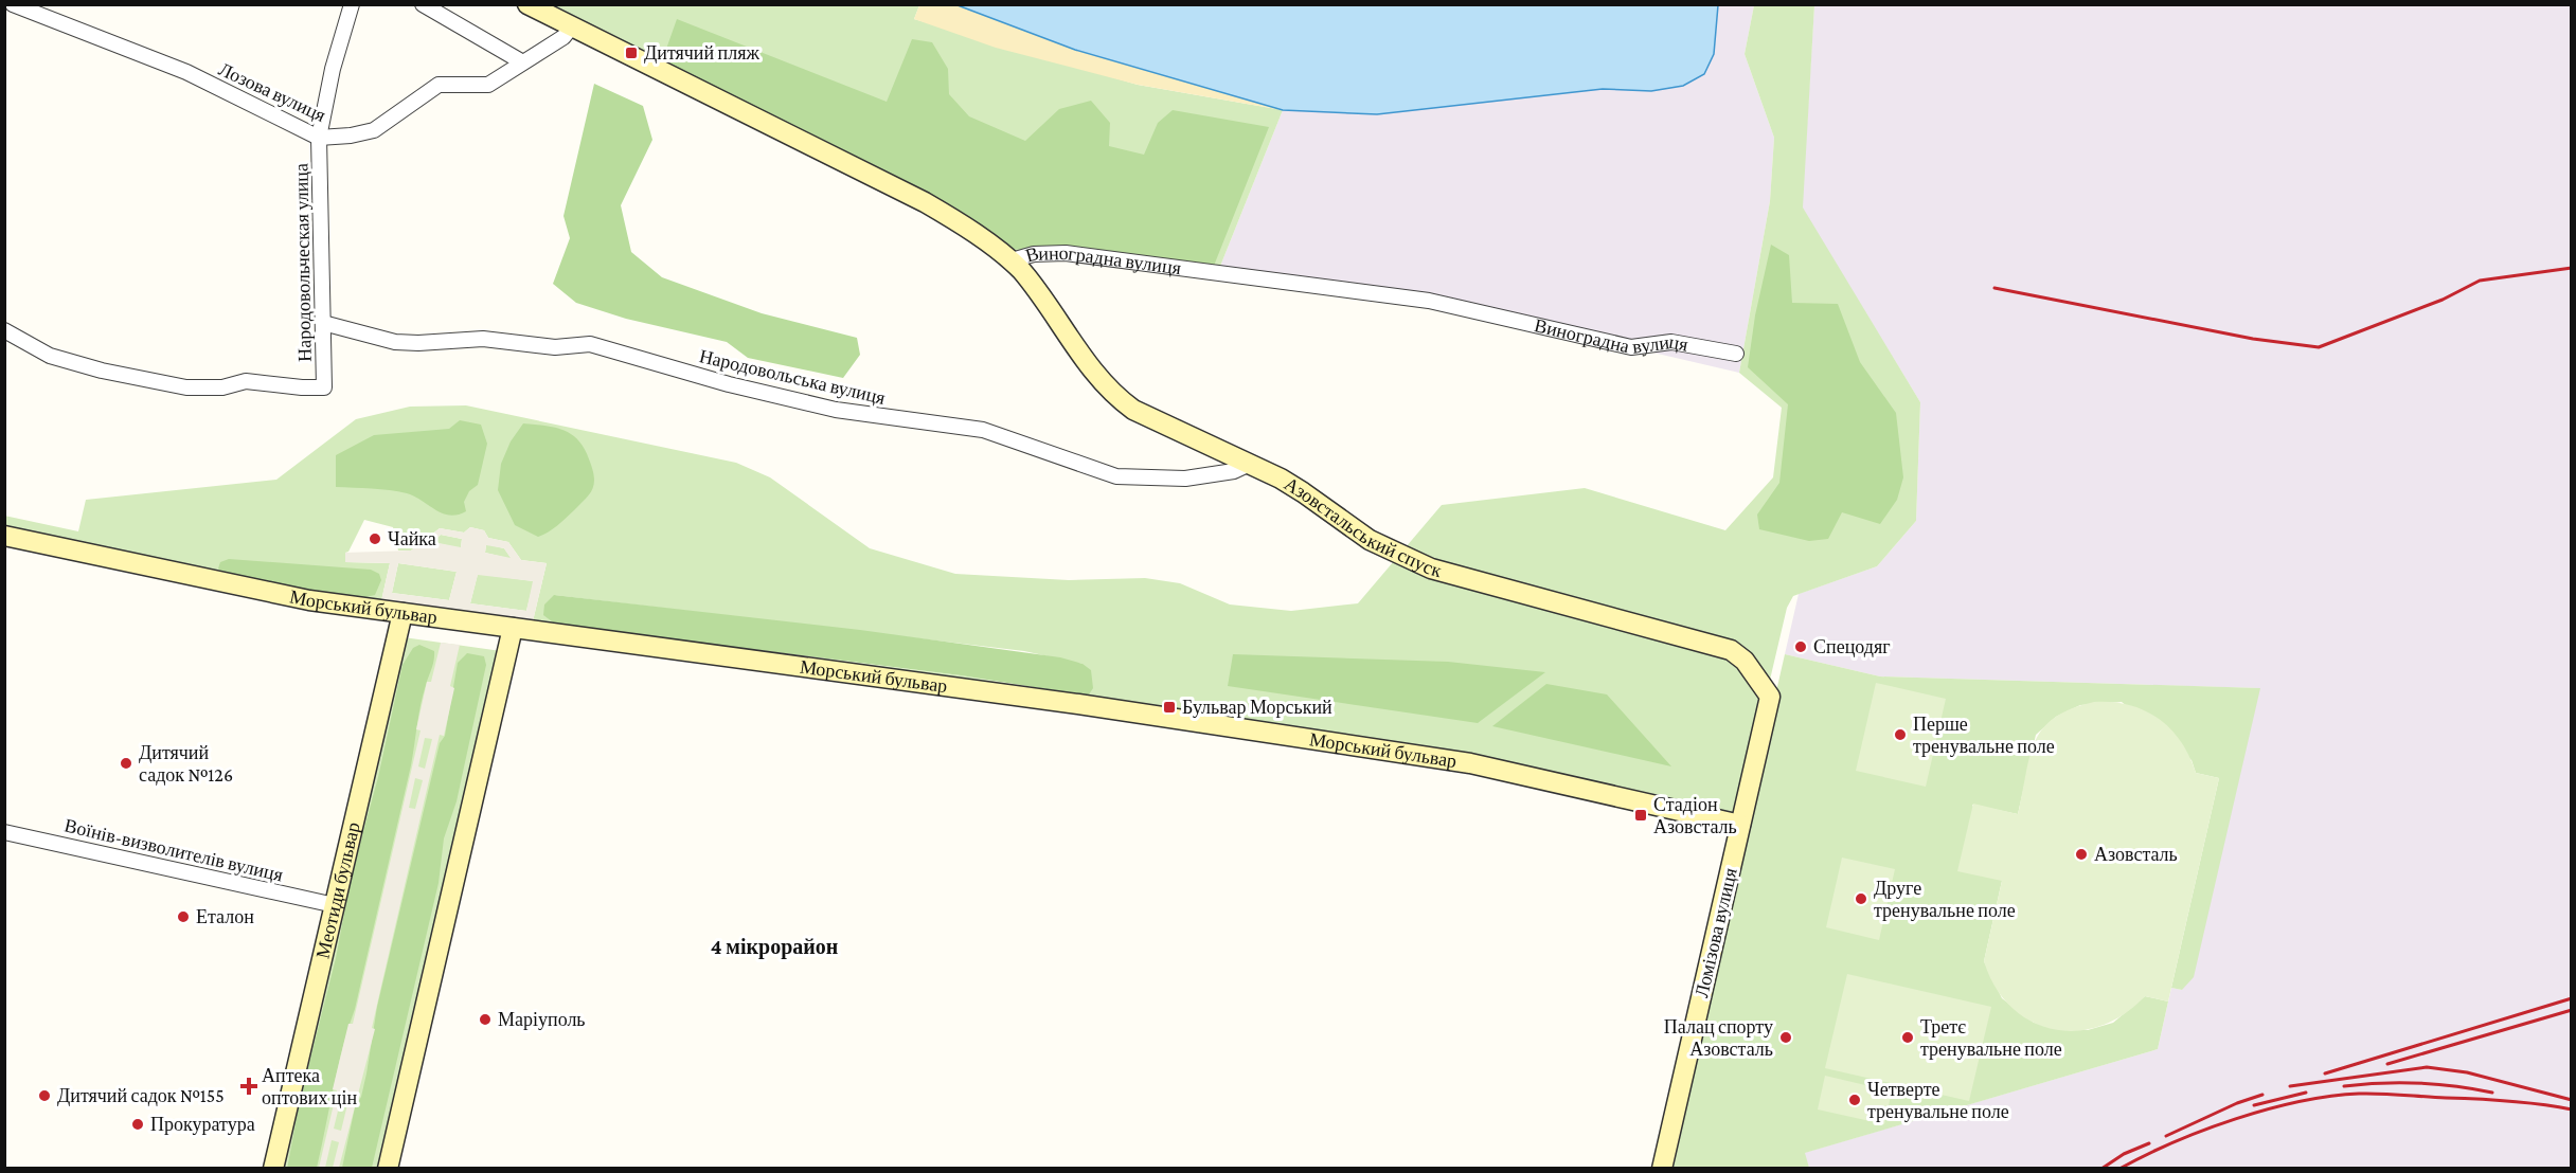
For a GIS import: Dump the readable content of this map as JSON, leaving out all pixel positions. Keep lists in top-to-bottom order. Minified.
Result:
{"streets":{"street":["Лозова вулиця","Народовольческая улица","Виноградна вулиця","Народовольська вулиця","Азовстальський спуск","Морський бульвар","Воїнів-визволителів вулиця","Меотиди бульвар","Ломізова вулиця"]},"crossings":[["Лозова вулиця","Народовольческая улица"],["Лозова вулиця","Виноградна вулиця"],["Народовольческая улица","Народовольська вулиця"],["Виноградна вулиця","Азовстальський спуск"],["Народовольська вулиця","Азовстальський спуск"],["Азовстальський спуск","Ломізова вулиця"],["Морський бульвар","Меотиди бульвар"],["Морський бульвар","Ломізова вулиця"],["Воїнів-визволителів вулиця","Меотиди бульвар"]],"districts":["4 мікрорайон"],"places":{"transit":["Дитячий пляж","Бульвар Морський","Стадіон Азовсталь"],"other":["Чайка","Спецодяг","Перше тренувальне поле","Дитячий садок №126","Азовсталь","Друге тренувальне поле","Еталон","Маріуполь","Палац спорту Азовсталь","Третє тренувальне поле","Дитячий садок №155","Четверте тренувальне поле","Прокуратура"],"health":["Аптека оптових цін"]}}
